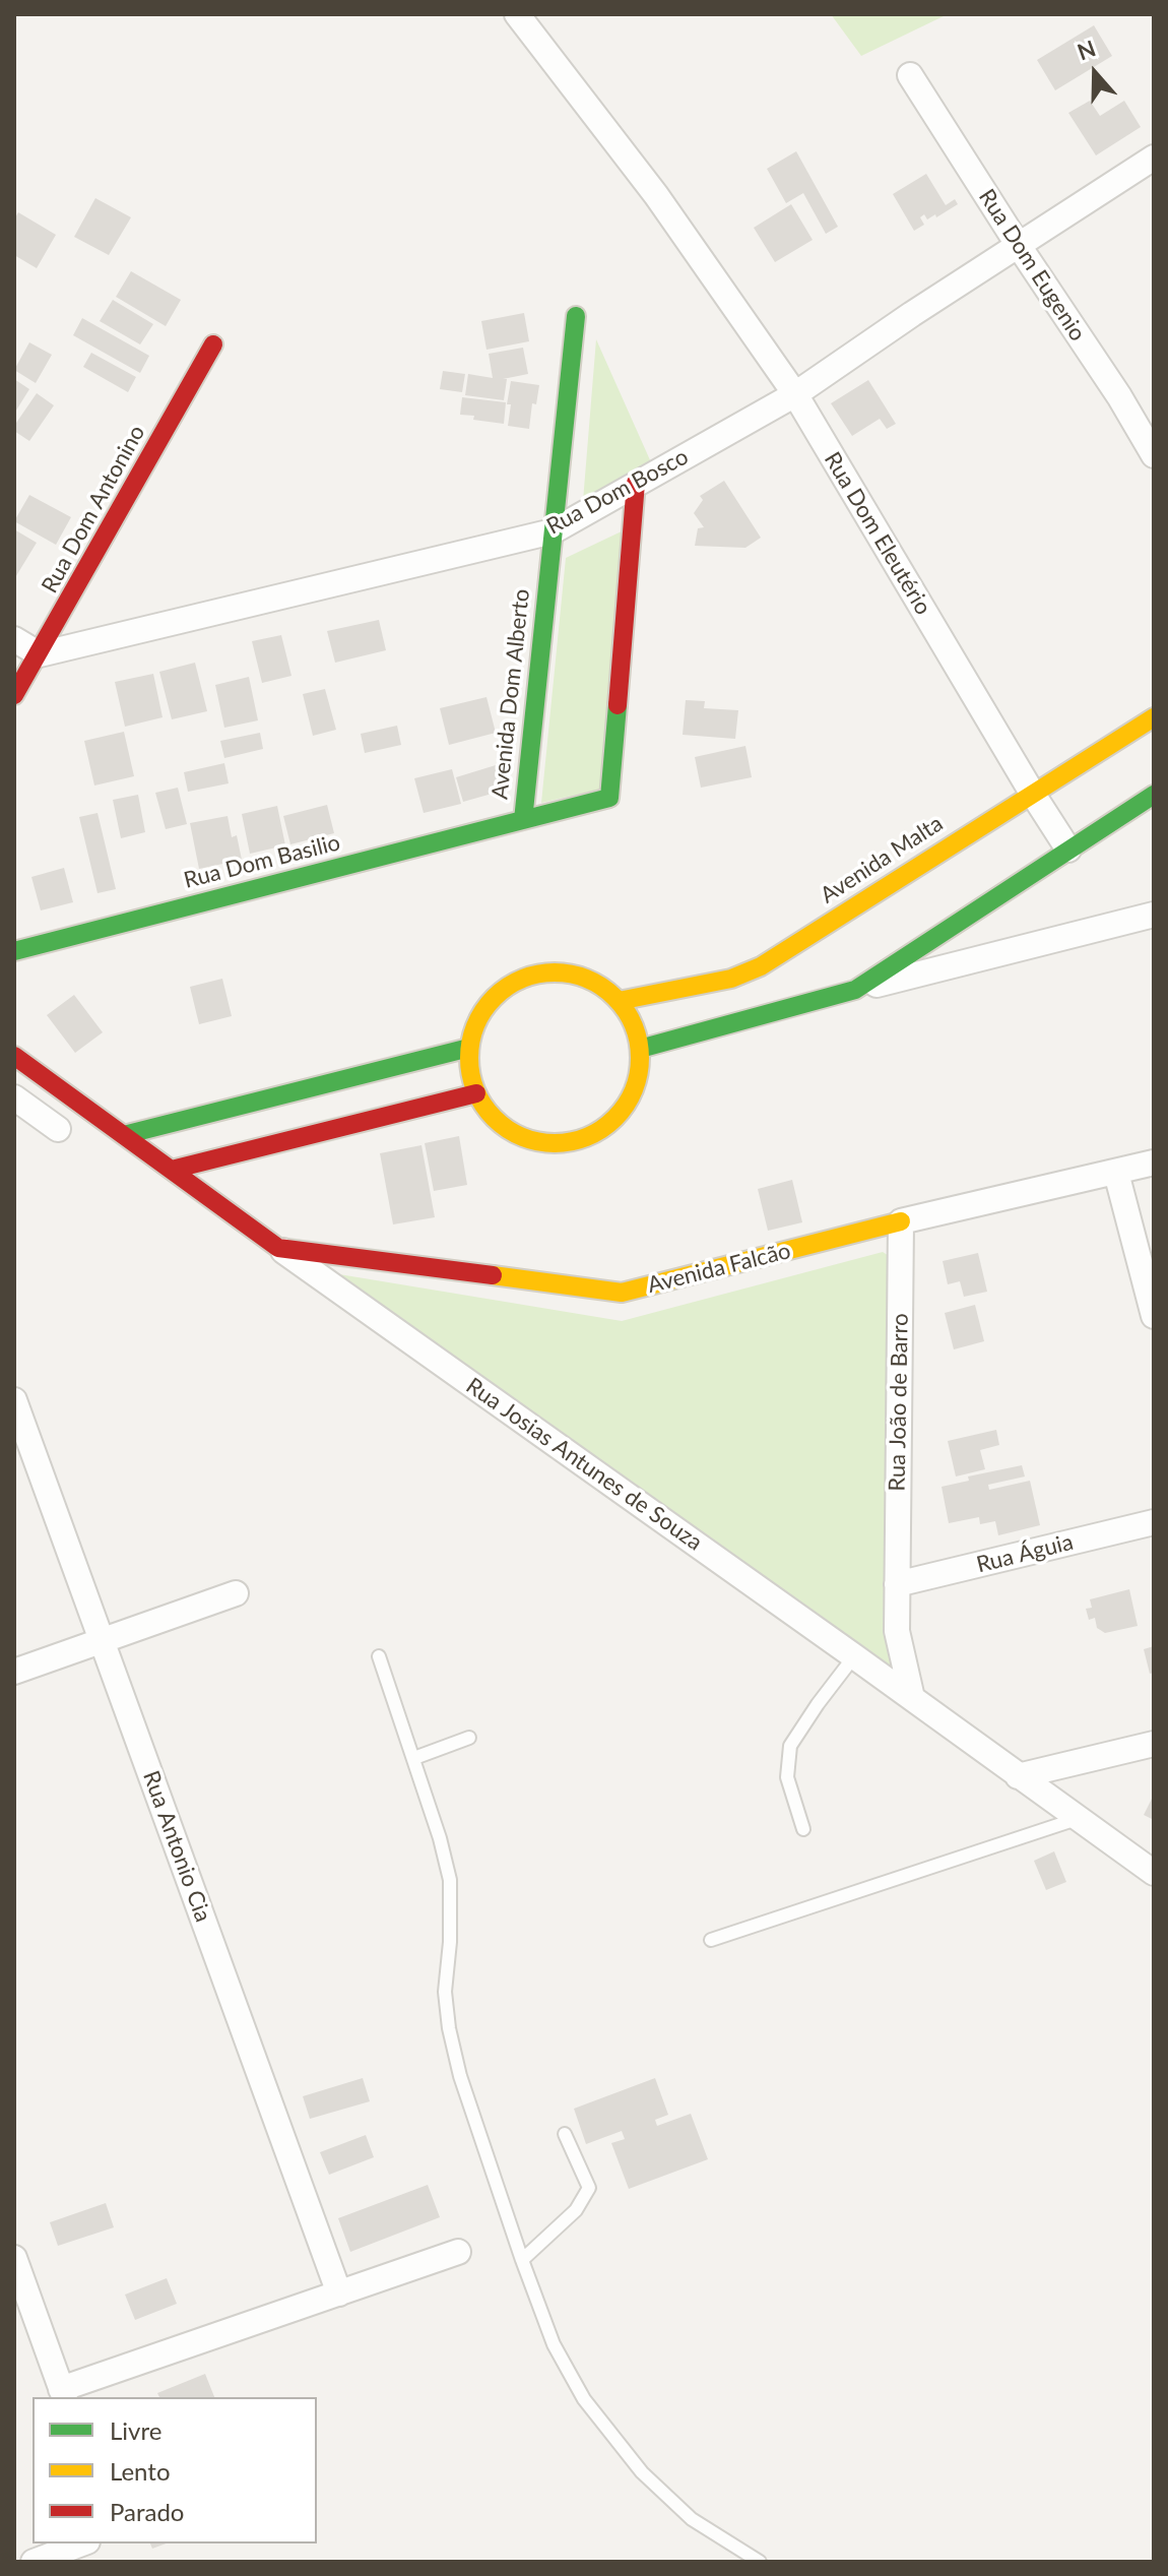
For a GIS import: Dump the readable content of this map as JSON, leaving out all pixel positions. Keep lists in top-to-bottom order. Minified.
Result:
{"streets":{"street":["Rua Dom Eugenio","Rua Dom Bosco","Rua Dom Antonino","Rua Dom Eleutério","Avenida Dom Alberto","Avenida Malta","Rua Dom Basilio","Avenida Falcão","Rua João de Barro","Rua Josias Antunes de Souza","Rua Águia","Rua Antonio Cia"]},"crossings":[["Rua Dom Eugenio","Rua Dom Bosco"],["Rua Dom Bosco","Rua Dom Antonino"],["Rua Dom Bosco","Rua Dom Eleutério"],["Rua Dom Bosco","Avenida Dom Alberto"],["Rua Dom Eleutério","Avenida Malta"],["Avenida Dom Alberto","Rua Dom Basilio"],["Avenida Falcão","Rua João de Barro"],["Avenida Falcão","Rua Josias Antunes de Souza"],["Rua João de Barro","Rua Josias Antunes de Souza"],["Rua João de Barro","Rua Águia"]],"legend":["Livre","Lento","Parado"],"north":"top"}
